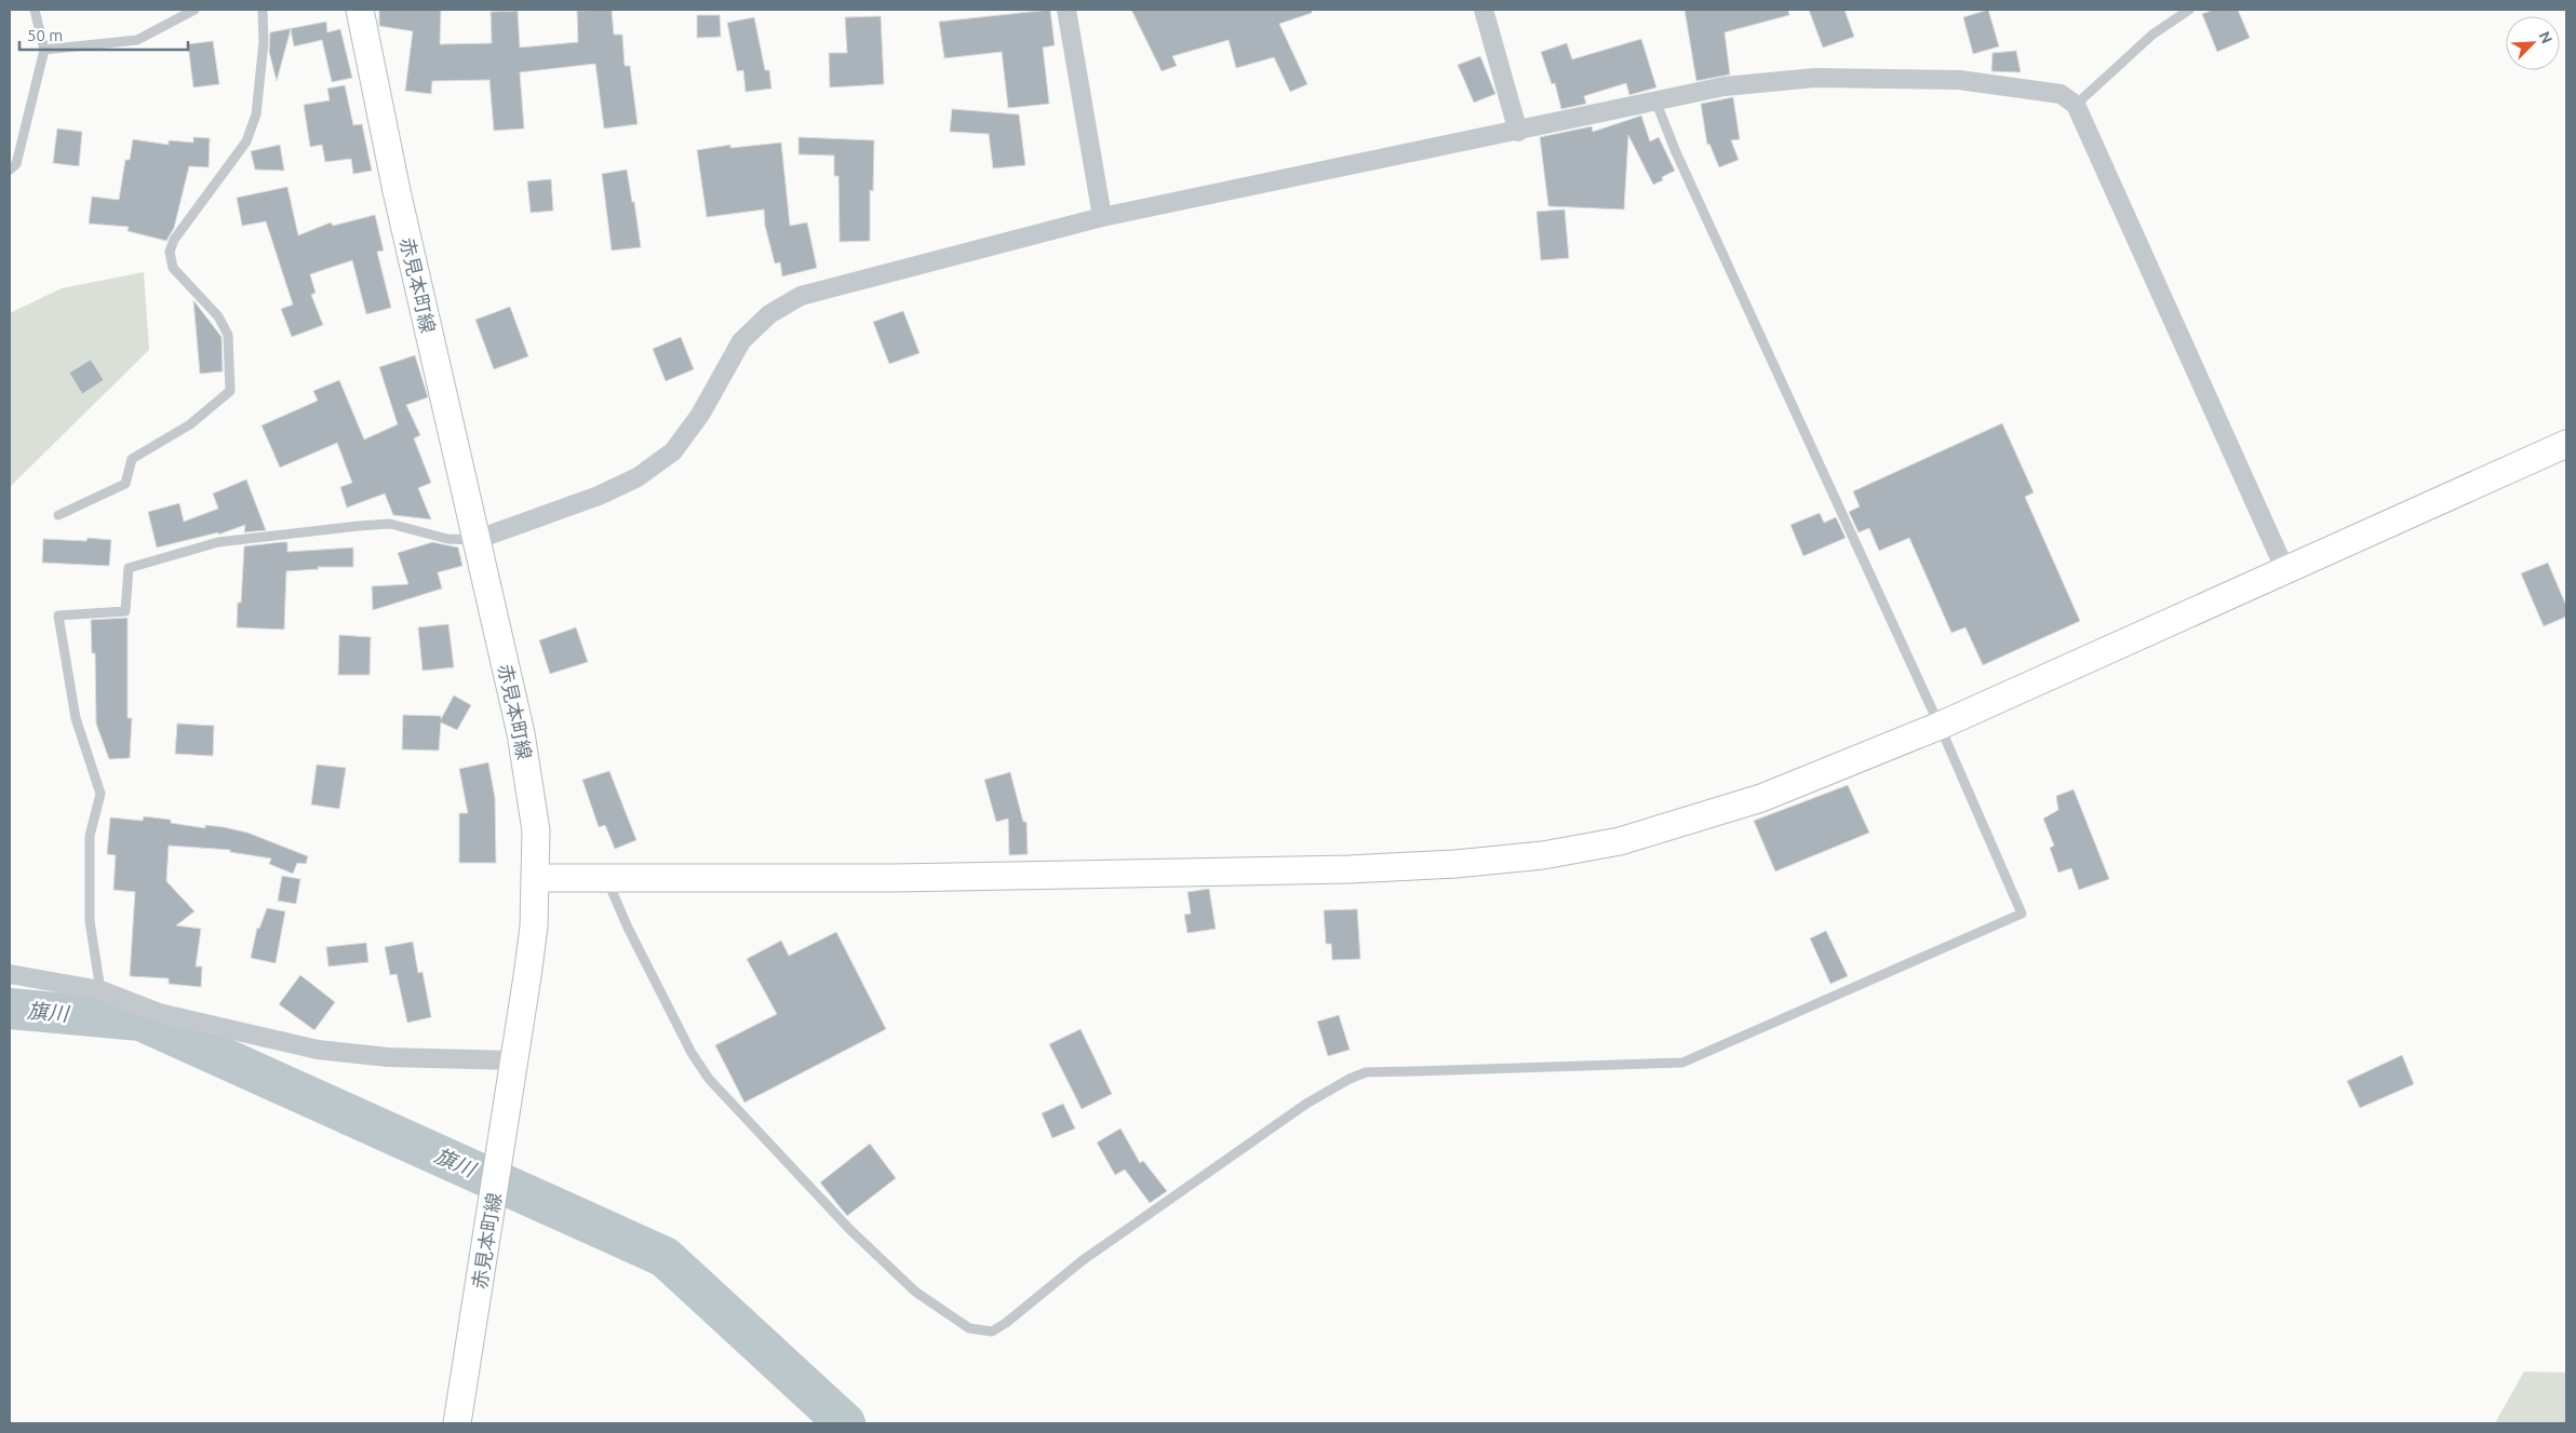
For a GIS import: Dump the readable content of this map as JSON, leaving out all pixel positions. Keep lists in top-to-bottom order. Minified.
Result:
{"streets":{"street":["赤見本町線"]},"water":["旗川"],"scale_bar":"50 m","north":"top right"}
